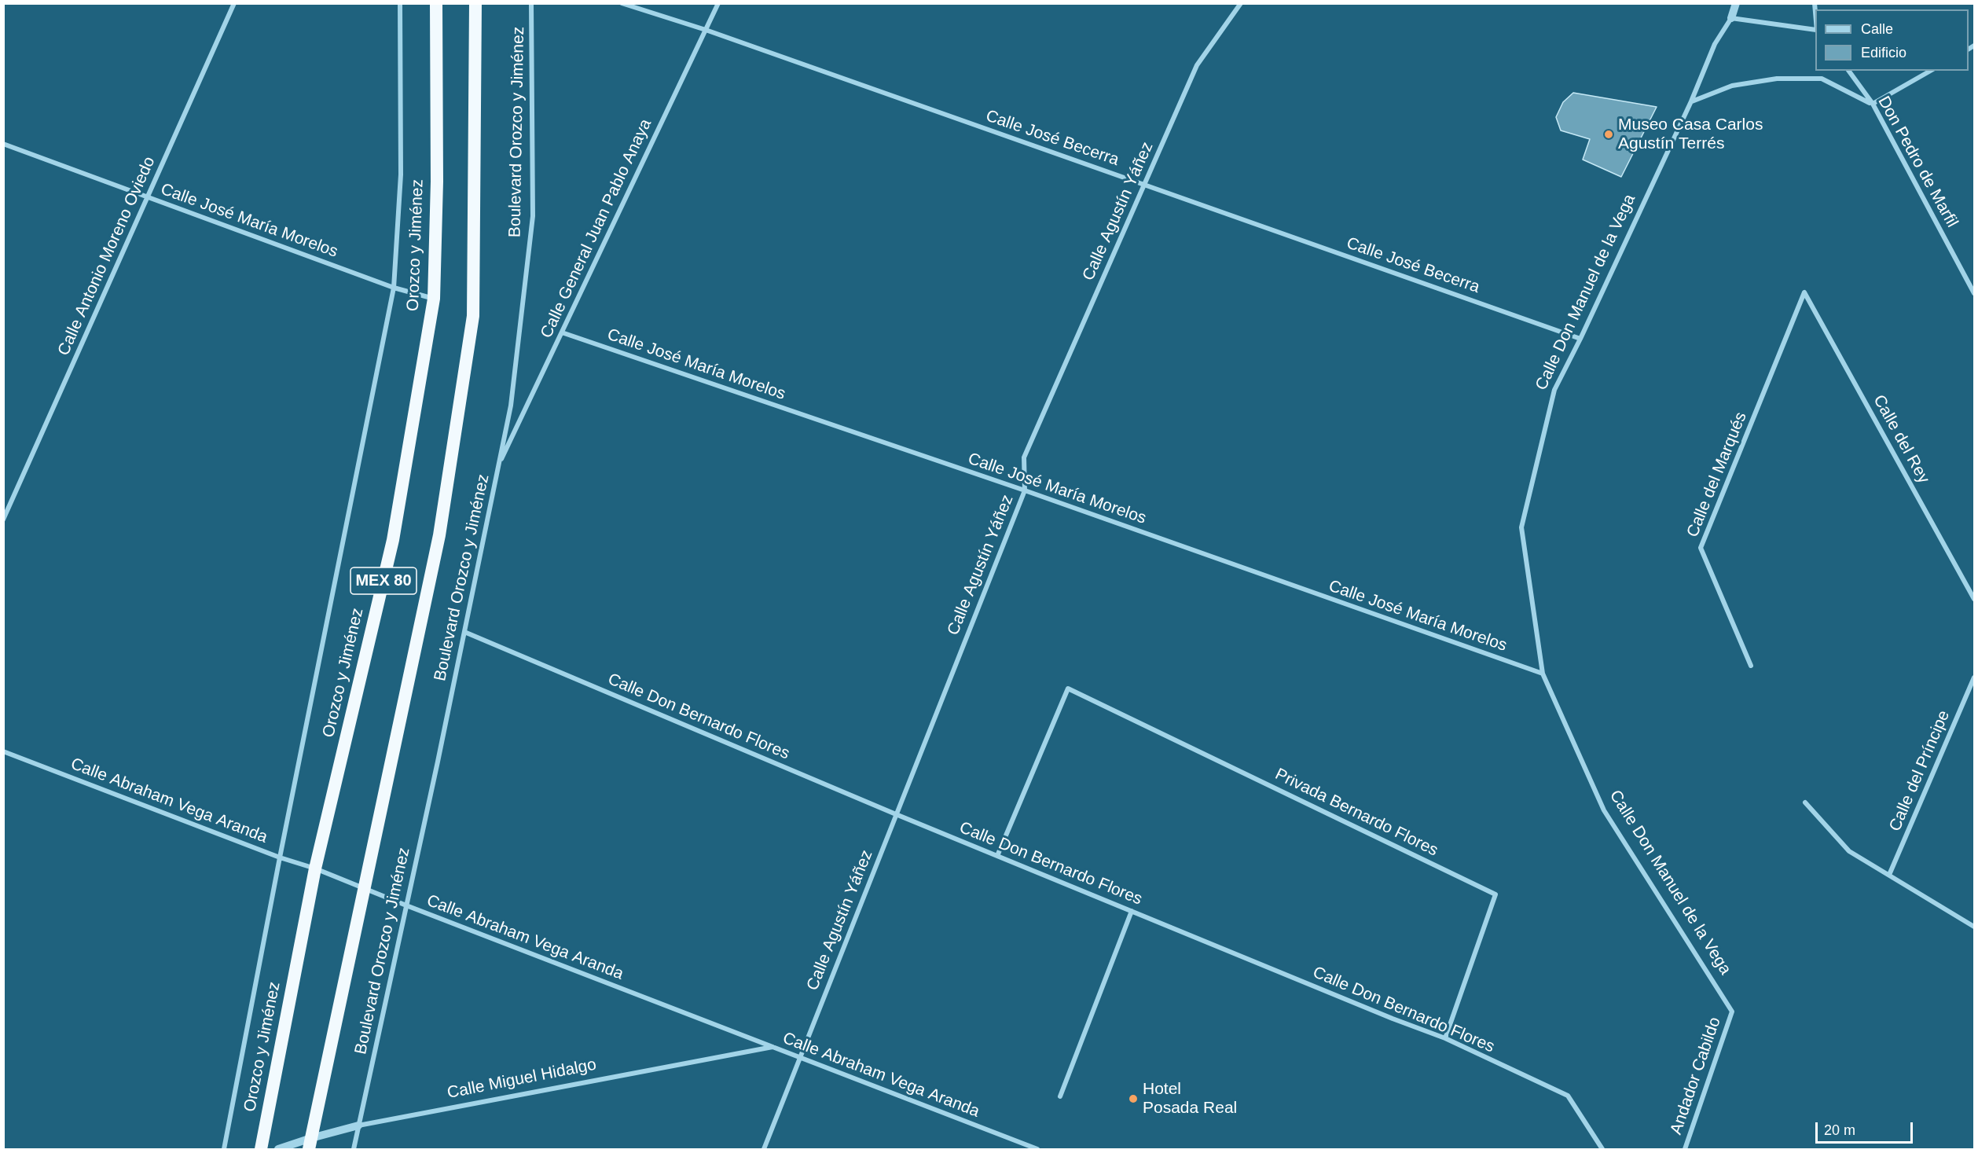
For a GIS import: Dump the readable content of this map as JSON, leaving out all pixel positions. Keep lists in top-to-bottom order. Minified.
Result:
{"streets":{"highway":["Orozco y Jiménez","MEX 80"],"street":["Boulevard Orozco y Jiménez","Calle José Becerra","Don Pedro de Marfil","Calle Agustín Yáñez","Calle José María Morelos","Calle General Juan Pablo Anaya","Calle Antonio Moreno Oviedo","Calle Don Manuel de la Vega","Calle del Rey","Calle del Marqués","Calle Don Bernardo Flores","Calle del Príncipe","Calle Abraham Vega Aranda","Privada Bernardo Flores","Andador Cabildo","Calle Miguel Hidalgo"]},"crossings":[["Boulevard Orozco y Jiménez","Calle General Juan Pablo Anaya"],["Boulevard Orozco y Jiménez","Calle Don Bernardo Flores"],["Boulevard Orozco y Jiménez","Calle Abraham Vega Aranda"],["Boulevard Orozco y Jiménez","Calle Miguel Hidalgo"],["Calle José Becerra","Calle Agustín Yáñez"],["Calle José Becerra","Calle General Juan Pablo Anaya"],["Calle José Becerra","Calle Don Manuel de la Vega"],["Calle Agustín Yáñez","Calle José María Morelos"],["Calle Agustín Yáñez","Calle Don Bernardo Flores"],["Calle Agustín Yáñez","Calle Abraham Vega Aranda"],["Calle José María Morelos","Calle General Juan Pablo Anaya"],["Calle José María Morelos","Orozco y Jiménez"],["Calle José María Morelos","Calle Antonio Moreno Oviedo"],["Calle José María Morelos","Calle Don Manuel de la Vega"],["Orozco y Jiménez","Calle Abraham Vega Aranda"],["Calle Don Manuel de la Vega","Andador Cabildo"],["Calle del Rey","Calle del Marqués"],["MEX 80","Calle Abraham Vega Aranda"],["MEX 80","Calle Miguel Hidalgo"],["Calle Don Bernardo Flores","Privada Bernardo Flores"],["Calle Abraham Vega Aranda","Calle Miguel Hidalgo"]],"places":["Museo Casa Carlos Agustín Terrés","Hotel Posada Real"],"legend":["Calle","Edificio"],"scale_bar":"20 m"}
